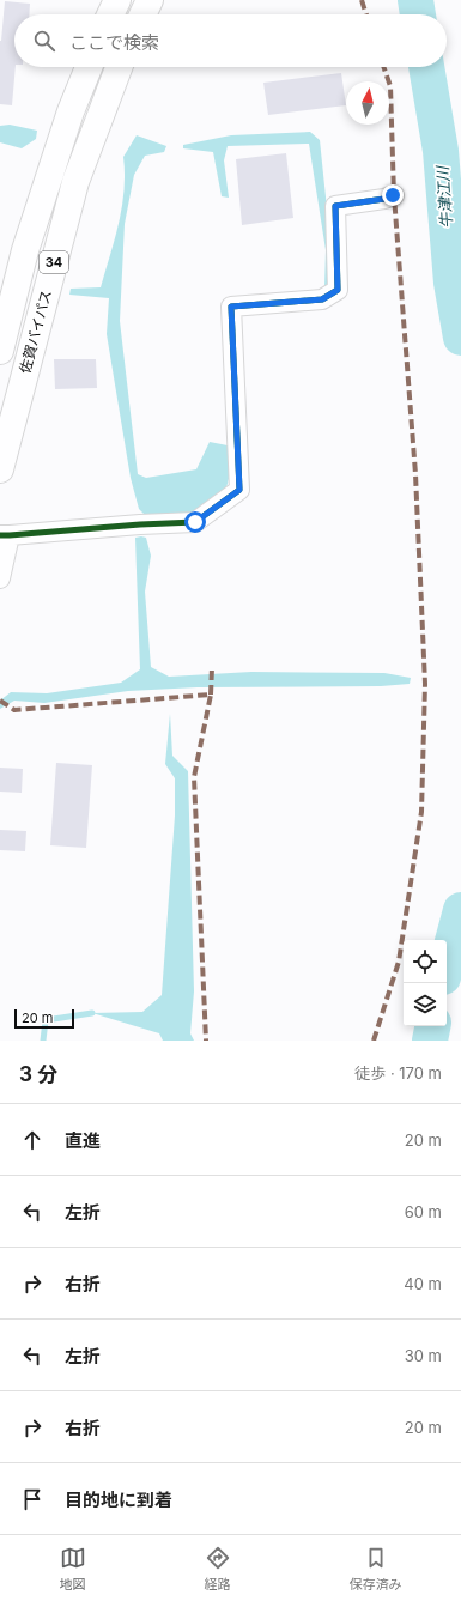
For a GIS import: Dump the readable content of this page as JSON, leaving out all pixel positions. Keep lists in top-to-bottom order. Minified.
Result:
{"streets":{"highway":["34","佐賀バイパス"]},"water":["牛津江川"],"scale_bar":"20 m","north":"top","page":{"search":"ここで検索","scale":"20 m","heading":["3 分","徒歩 · 170 m"],"list":[["直進","20 m"],["左折","60 m"],["右折","40 m"],["左折","30 m"],["右折","20 m"],"目的地に到着"],"nav":["地図","経路","保存済み"]}}
